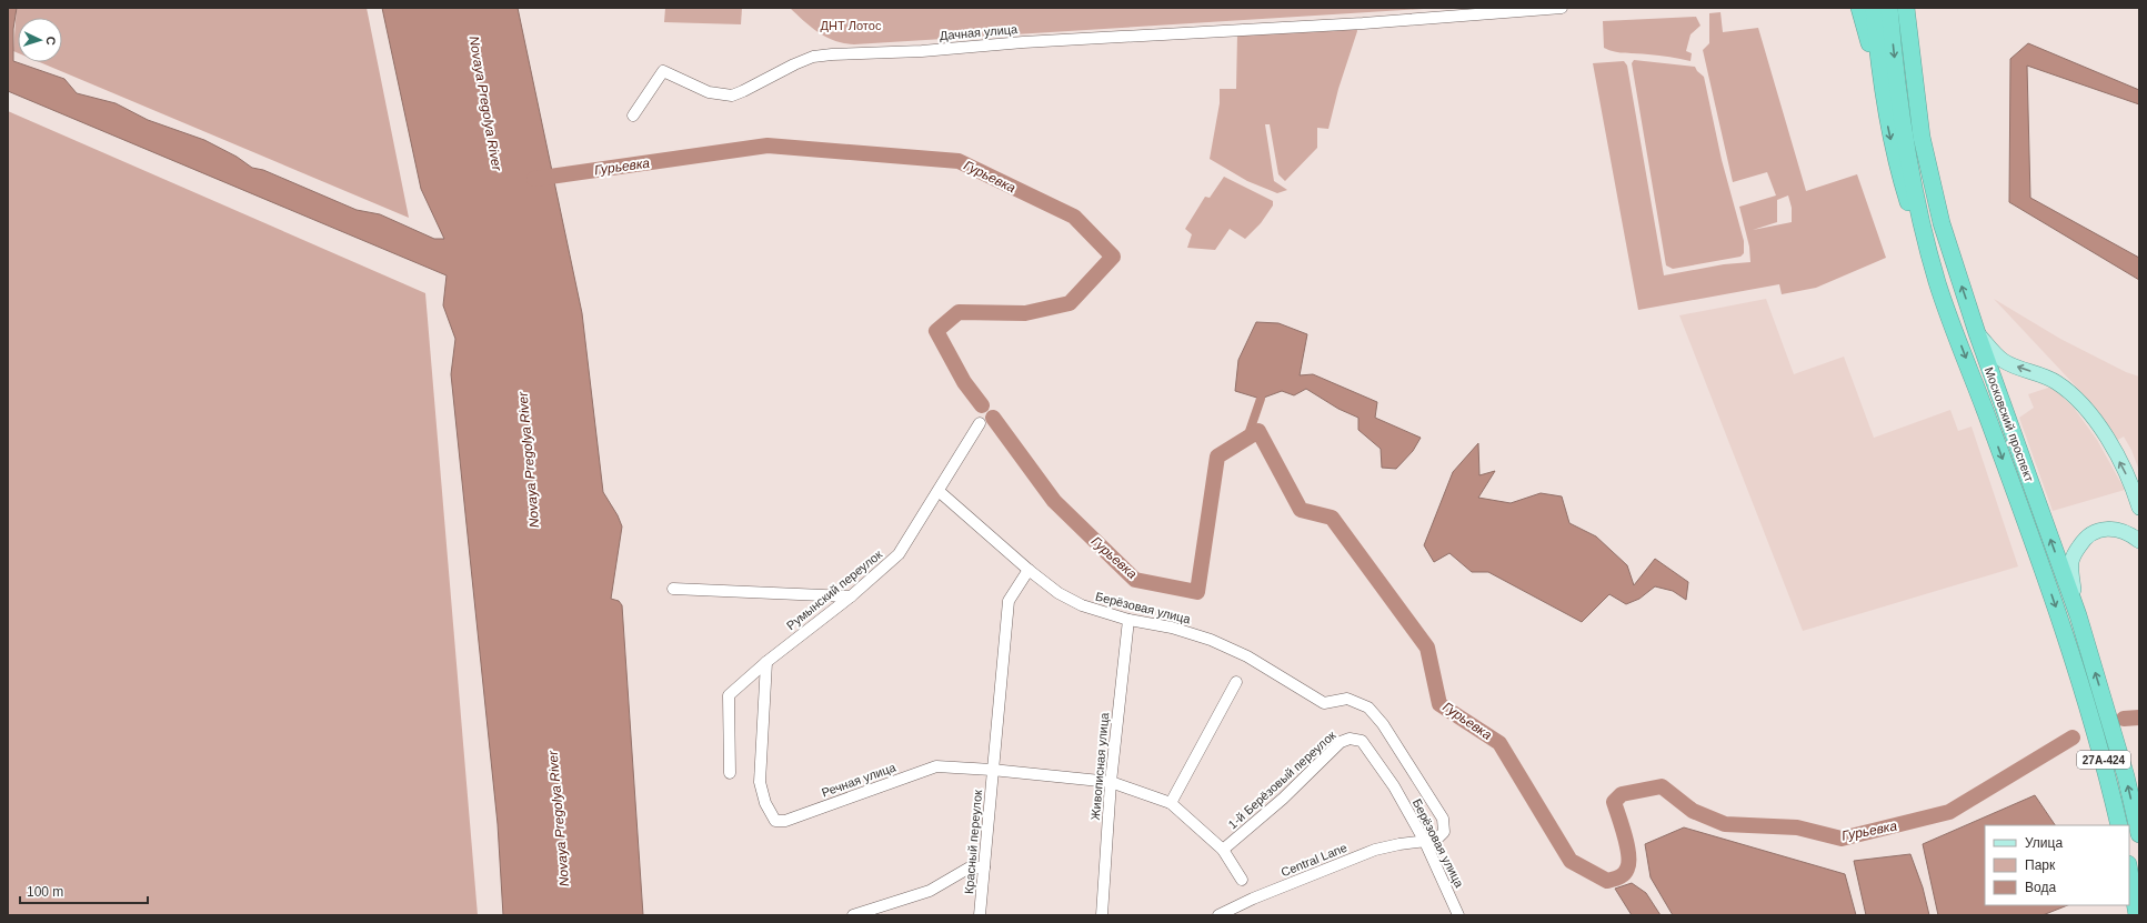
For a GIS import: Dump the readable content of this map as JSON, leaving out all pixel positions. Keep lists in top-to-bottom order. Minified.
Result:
{"streets":{"highway":["Московский проспект","27А-424"],"street":["Дачная улица","Румынский переулок","Берёзовая улица","Живописная улица","Речная улица","1-й Берёзовый переулок","Красный переулок","Central Lane"]},"crossings":[["Румынский переулок","Берёзовая улица"],["Румынский переулок","Речная улица"],["Берёзовая улица","Живописная улица"],["Берёзовая улица","1-й Берёзовый переулок"],["Берёзовая улица","Красный переулок"],["Берёзовая улица","Central Lane"],["Живописная улица","Речная улица"],["Речная улица","Красный переулок"]],"water":["Novaya Pregolya River","Гурьевка"],"parks":["ДНТ Лотос"],"legend":["Улица","Парк","Вода"],"scale_bar":"100 m","north":"right"}
